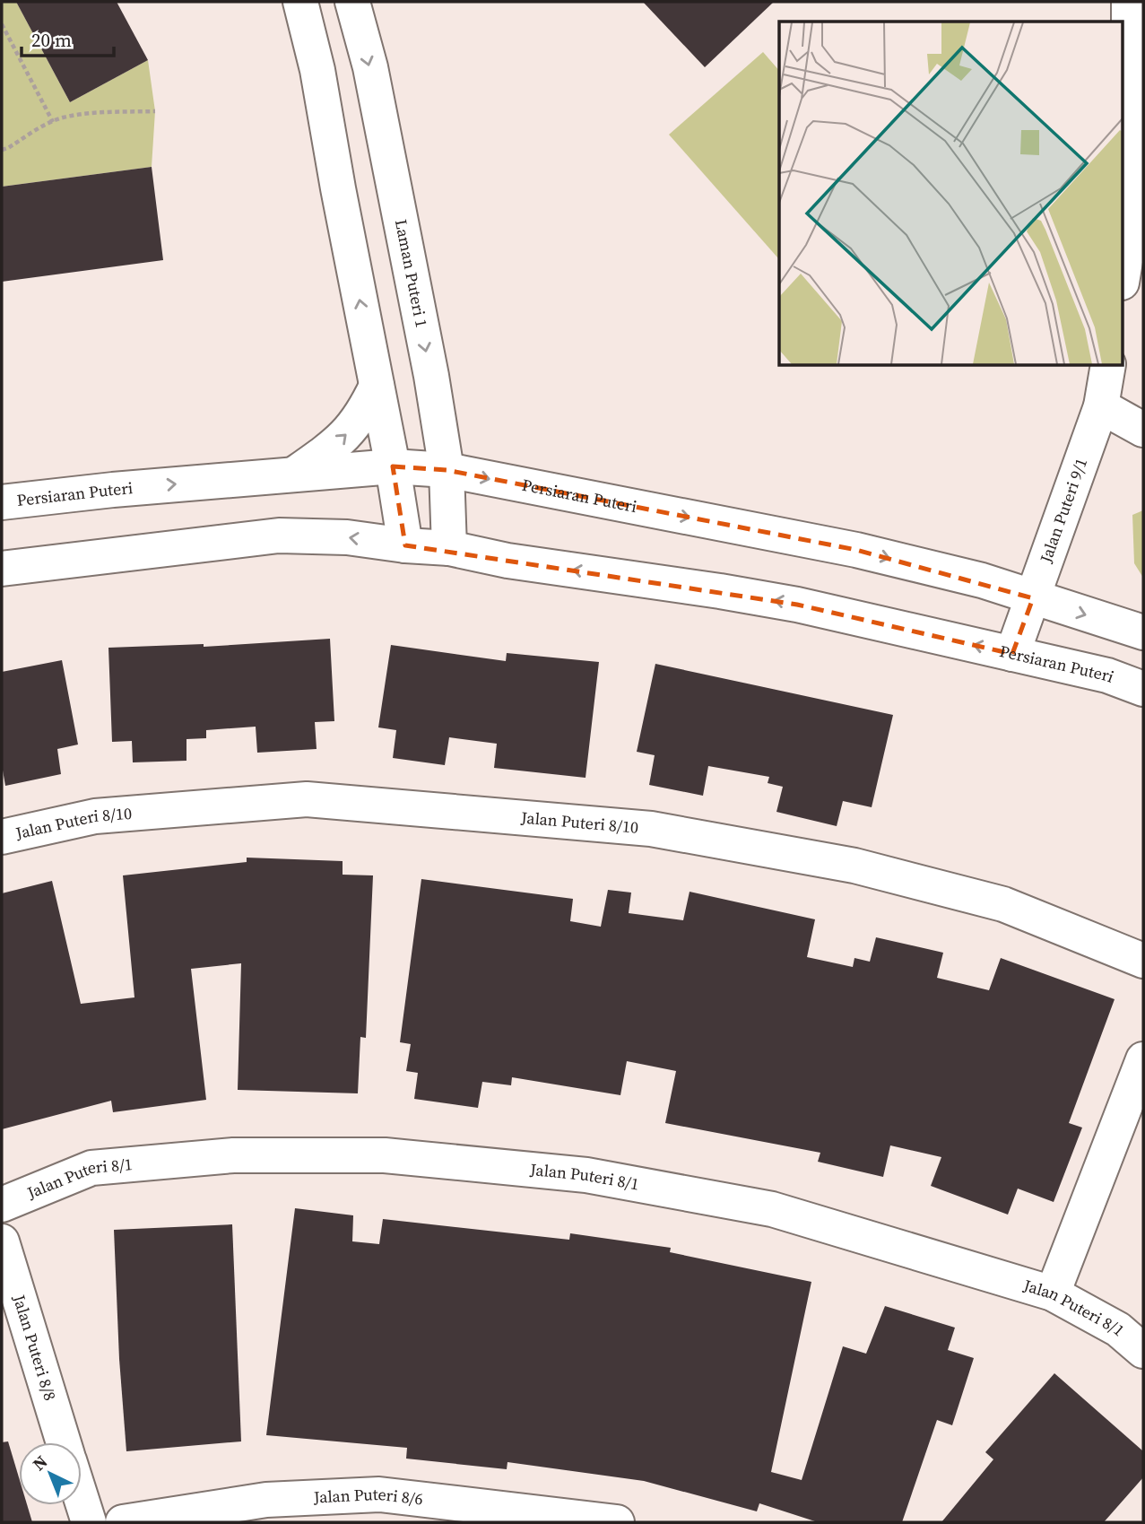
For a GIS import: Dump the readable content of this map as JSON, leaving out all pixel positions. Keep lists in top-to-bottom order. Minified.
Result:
{"streets":{"street":["Laman Puteri 1","Persiaran Puteri","Jalan Puteri 9/1","Jalan Puteri 8/10","Jalan Puteri 8/1","Jalan Puteri 8/8","Jalan Puteri 8/6"]},"crossings":[["Laman Puteri 1","Persiaran Puteri"],["Persiaran Puteri","Jalan Puteri 9/1"]],"scale_bar":"20 m","north":"top left"}
